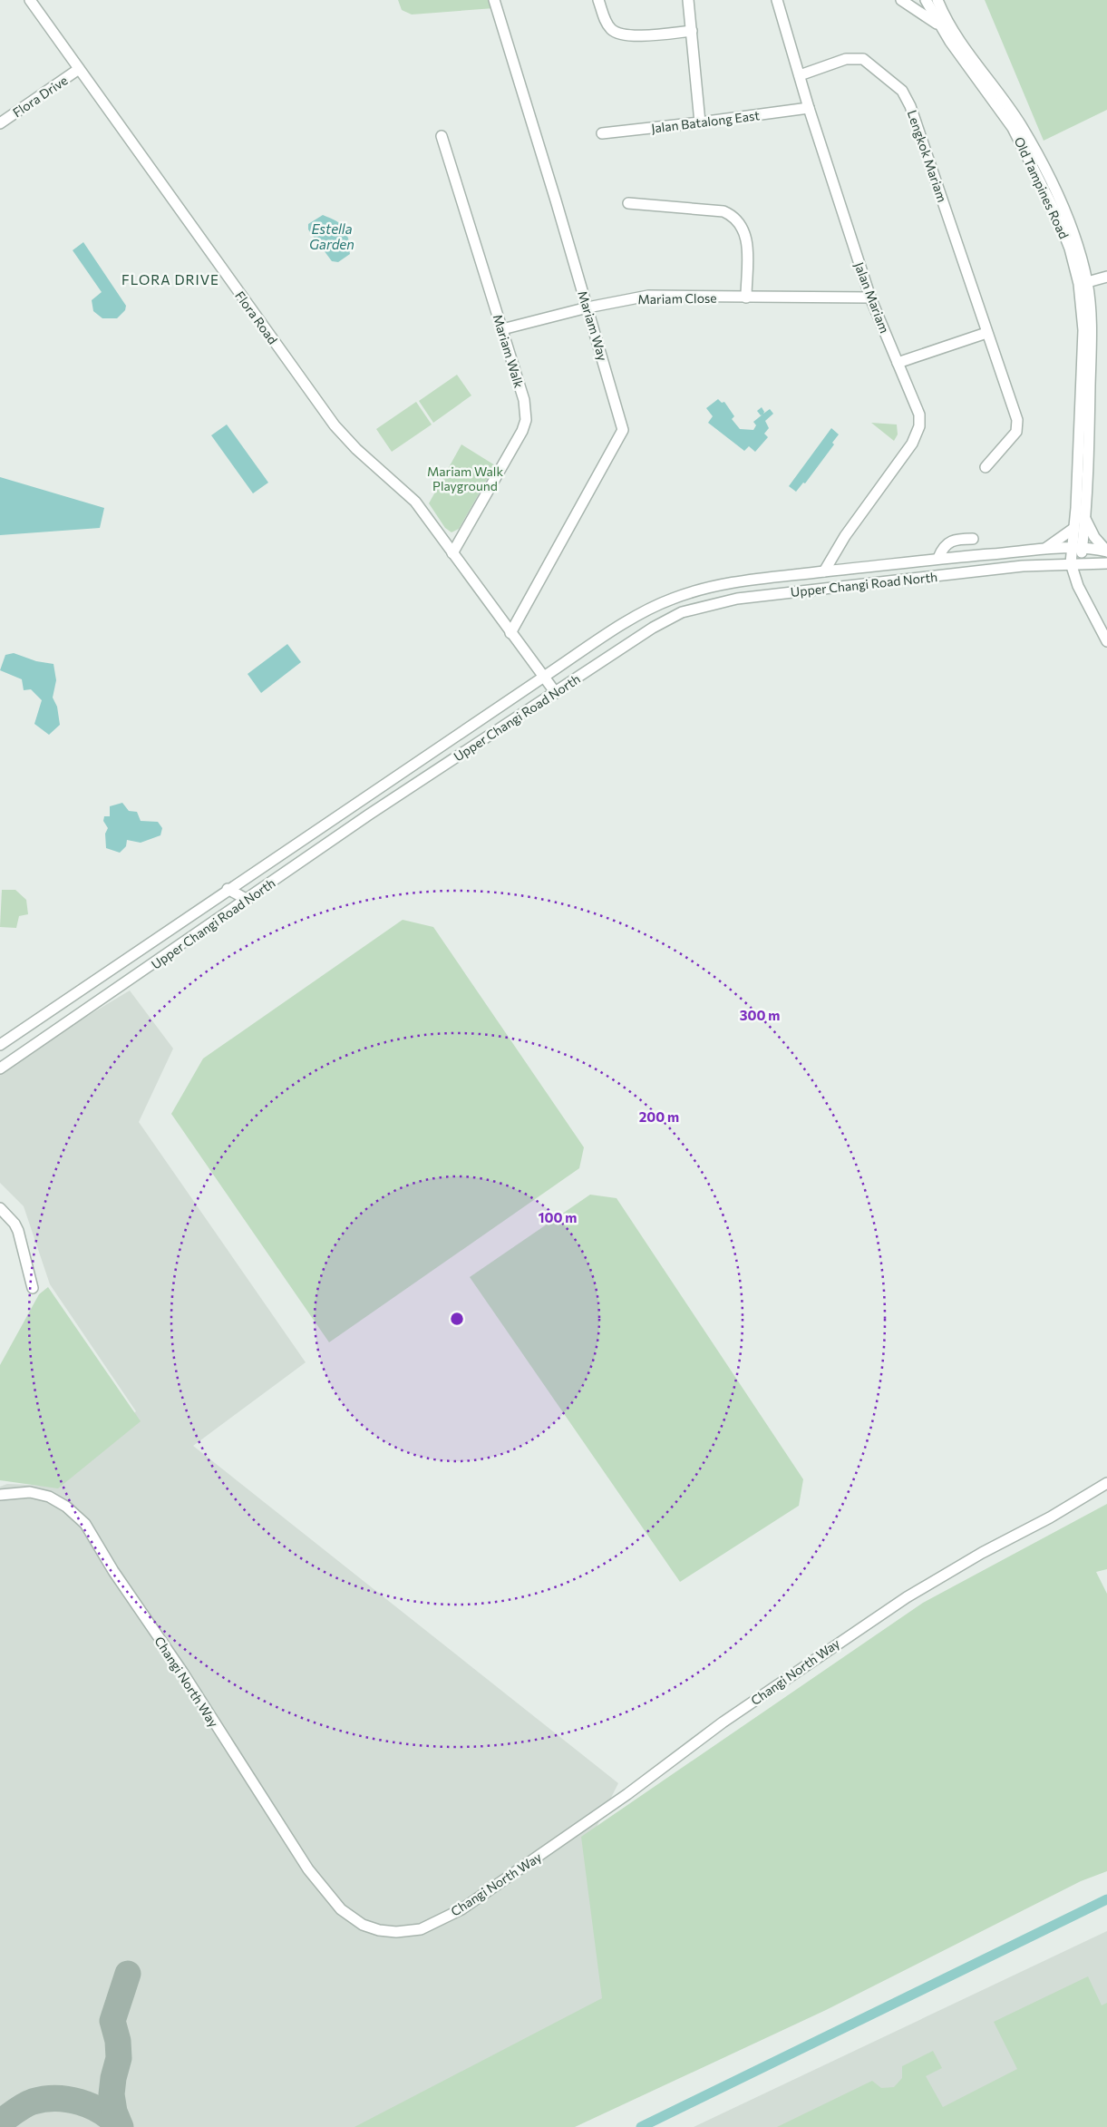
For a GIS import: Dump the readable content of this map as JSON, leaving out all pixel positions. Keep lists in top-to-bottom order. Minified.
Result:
{"streets":{"street":["Flora Drive","Jalan Batalong East","Lengkok Mariam","Old Tampines Road","Jalan Mariam","Mariam Close","Flora Road","Mariam Way","Mariam Walk","Upper Changi Road North","Changi North Way"]},"crossings":[["Flora Drive","Flora Road"],["Jalan Batalong East","Jalan Mariam"],["Lengkok Mariam","Jalan Mariam"],["Old Tampines Road","Upper Changi Road North"],["Jalan Mariam","Mariam Close"],["Jalan Mariam","Upper Changi Road North"],["Mariam Close","Mariam Way"],["Mariam Close","Mariam Walk"],["Flora Road","Mariam Walk"]],"districts":["FLORA DRIVE"],"water":["Estella Garden"],"parks":["Mariam Walk Playground"],"rings":["300 m","200 m","100 m"]}
